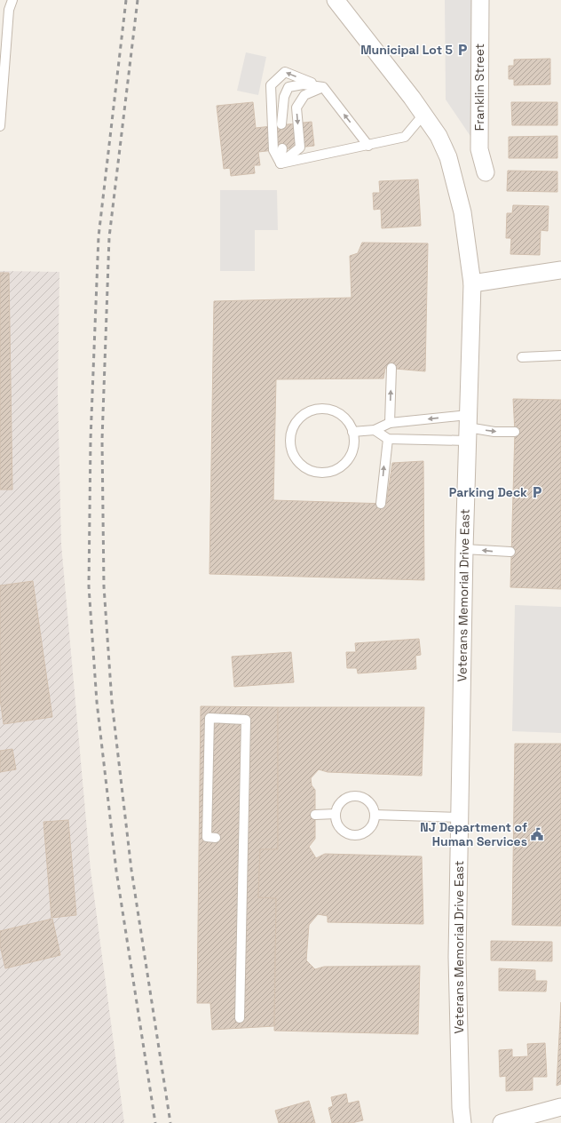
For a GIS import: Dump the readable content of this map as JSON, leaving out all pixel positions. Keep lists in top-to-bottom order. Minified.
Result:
{"streets":{"street":["Franklin Street","Veterans Memorial Drive East"]},"places":{"parking":["Municipal Lot 5","Parking Deck"],"public building":["NJ Department of Human Services"]}}
